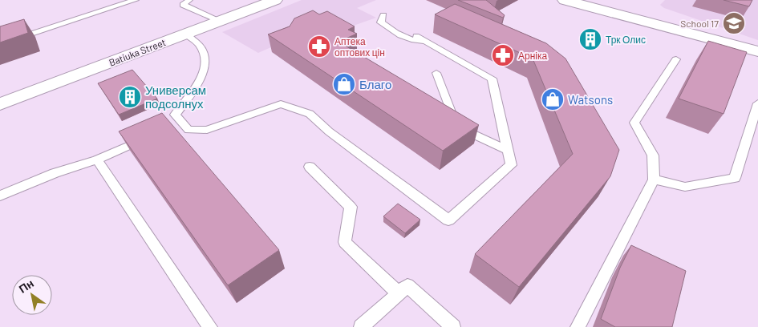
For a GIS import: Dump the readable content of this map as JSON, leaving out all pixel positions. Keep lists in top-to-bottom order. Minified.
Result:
{"streets":{"street":["Batiuka Street"]},"places":{"school or university":["School 17"],"building":["Трк Олис","Универсам подсолнух"],"pharmacy":["Аптека оптових цін","Арніка"],"shop":["Благо","Watsons"]},"north":"top left"}
